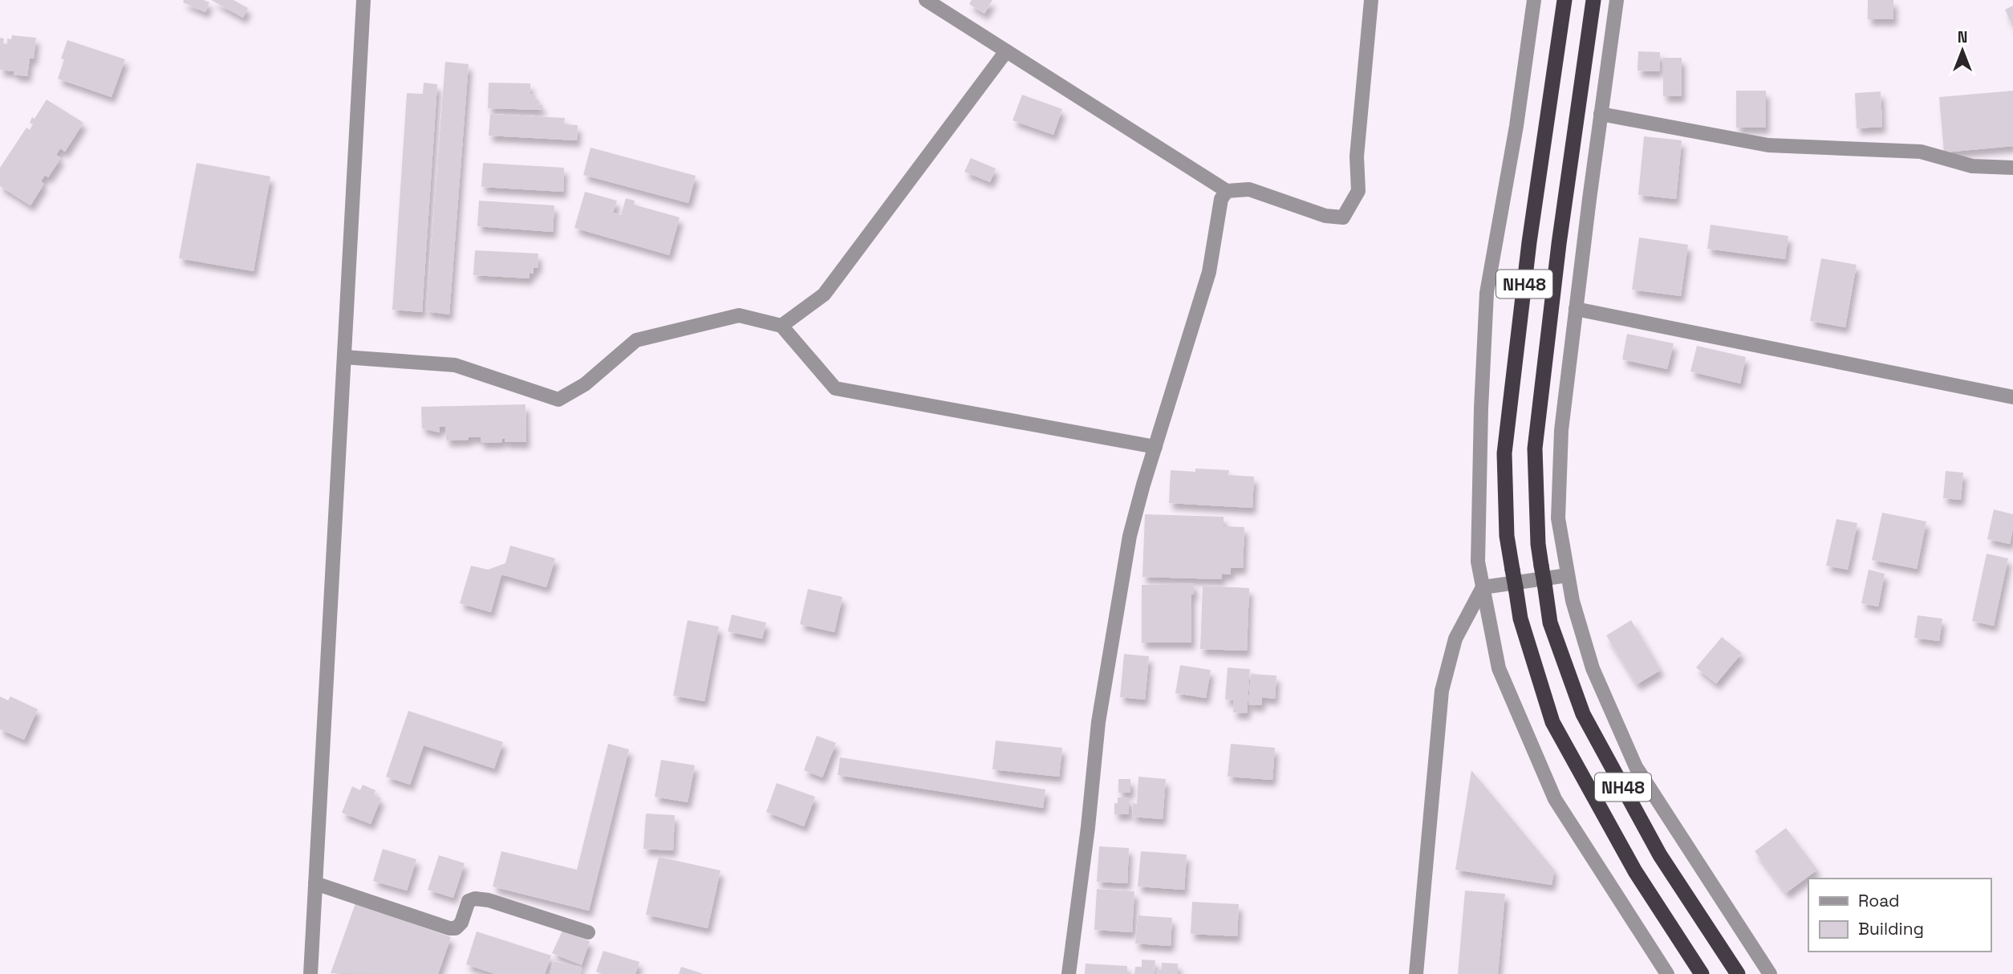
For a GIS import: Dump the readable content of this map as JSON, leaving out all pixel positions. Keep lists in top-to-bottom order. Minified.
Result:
{"streets":{"highway":["NH48"]},"legend":["Road","Building"],"north":"top"}
